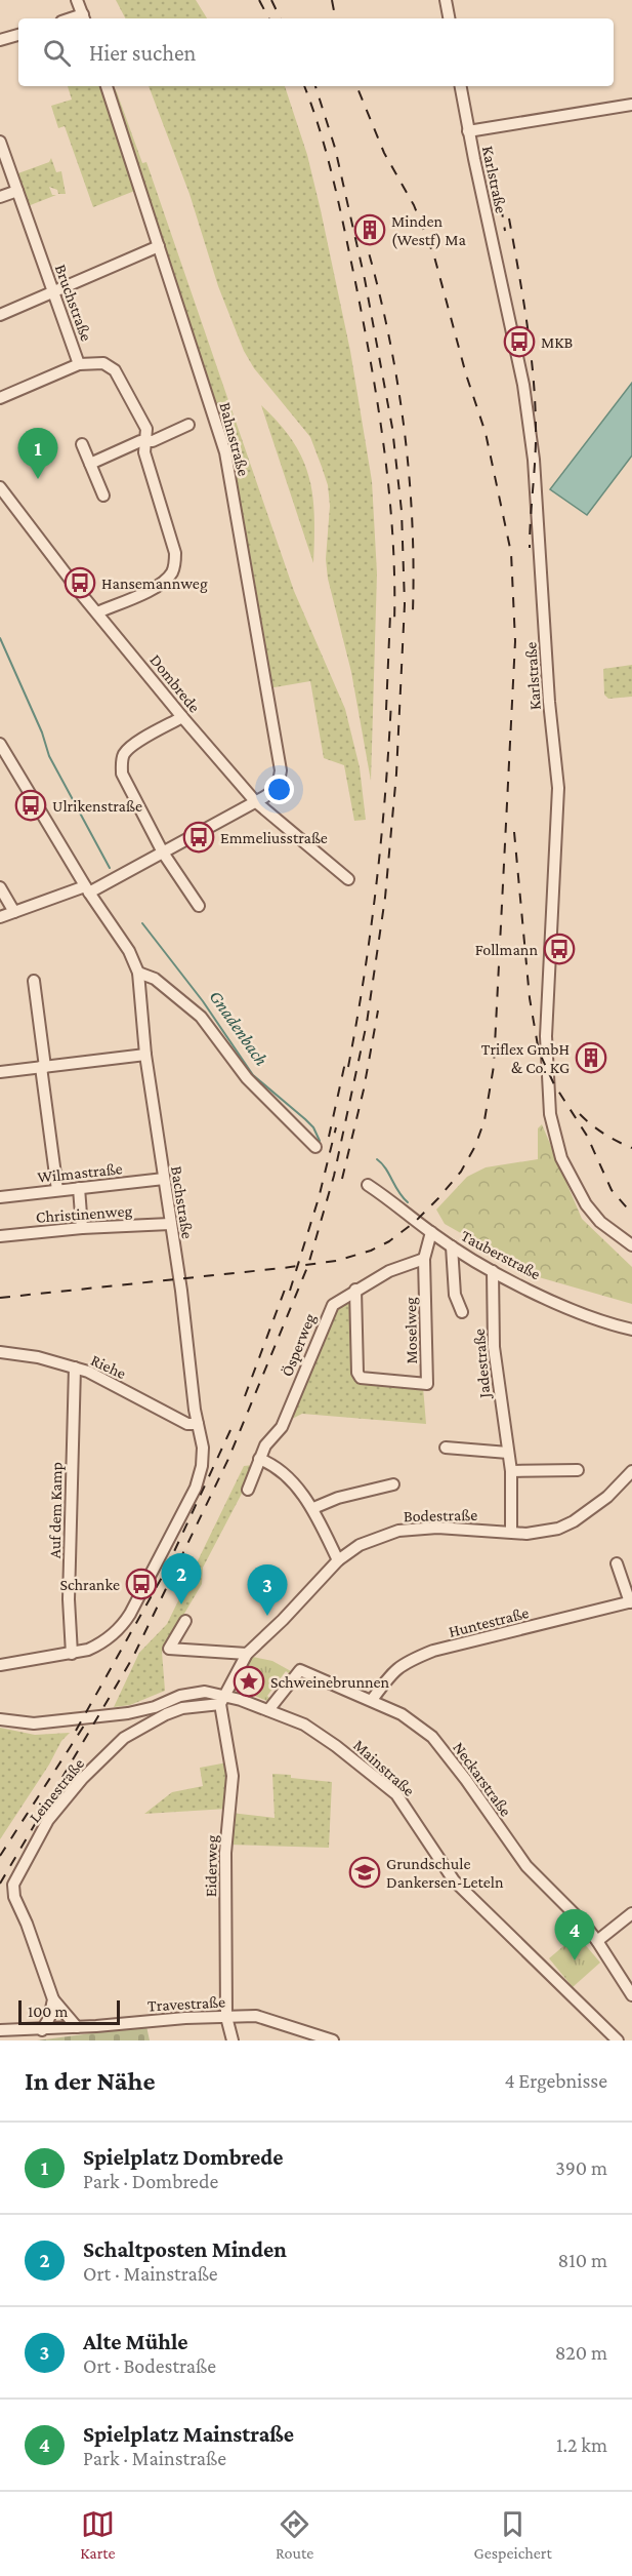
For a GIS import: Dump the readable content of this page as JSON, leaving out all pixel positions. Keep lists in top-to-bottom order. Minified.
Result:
{"streets":{"street":["Karlstraße","Bruchstraße","Bahnstraße","Dombrede","Wilmastraße","Bachstraße","Christinenweg","Tauberstraße","Moselweg","Ösperweg","Jadestraße","Riehe","Auf dem Kamp","Bodestraße","Huntestraße","Mainstraße","Neckarstraße","Leinestraße","Eiderweg","Travestraße"]},"crossings":[["Bruchstraße","Dombrede"],["Bahnstraße","Dombrede"],["Wilmastraße","Bachstraße"],["Bachstraße","Christinenweg"],["Bachstraße","Riehe"],["Bachstraße","Auf dem Kamp"],["Tauberstraße","Moselweg"],["Tauberstraße","Jadestraße"],["Moselweg","Ösperweg"],["Jadestraße","Bodestraße"],["Riehe","Auf dem Kamp"],["Bodestraße","Mainstraße"],["Bodestraße","Leinestraße"],["Bodestraße","Eiderweg"],["Huntestraße","Neckarstraße"],["Mainstraße","Neckarstraße"],["Mainstraße","Leinestraße"],["Mainstraße","Eiderweg"],["Leinestraße","Eiderweg"],["Leinestraße","Travestraße"],["Eiderweg","Travestraße"]],"water":["Gnadenbach"],"places":{"building":["Minden (Westf) Ma","Triflex GmbH & Co. KG"],"bus stop":["MKB","Hansemannweg","Ulrikenstraße","Emmeliusstraße","Follmann","Schranke"],"place":["Schweinebrunnen"],"school or university":["Grundschule Dankersen-Leteln"]},"scale_bar":"100 m","page":{"search":"Hier suchen","pins":["1","2","3","4"],"scale":"100 m","heading":["In der Nähe","4 Ergebnisse"],"list":[{"mark":"1","name":"Spielplatz Dombrede","note":"Park · Dombrede","value":"390 m"},{"mark":"2","name":"Schaltposten Minden","note":"Ort · Mainstraße","value":"810 m"},{"mark":"3","name":"Alte Mühle","note":"Ort · Bodestraße","value":"820 m"},{"mark":"4","name":"Spielplatz Mainstraße","note":"Park · Mainstraße","value":"1.2 km"}],"nav":["Karte","Route","Gespeichert"]}}
